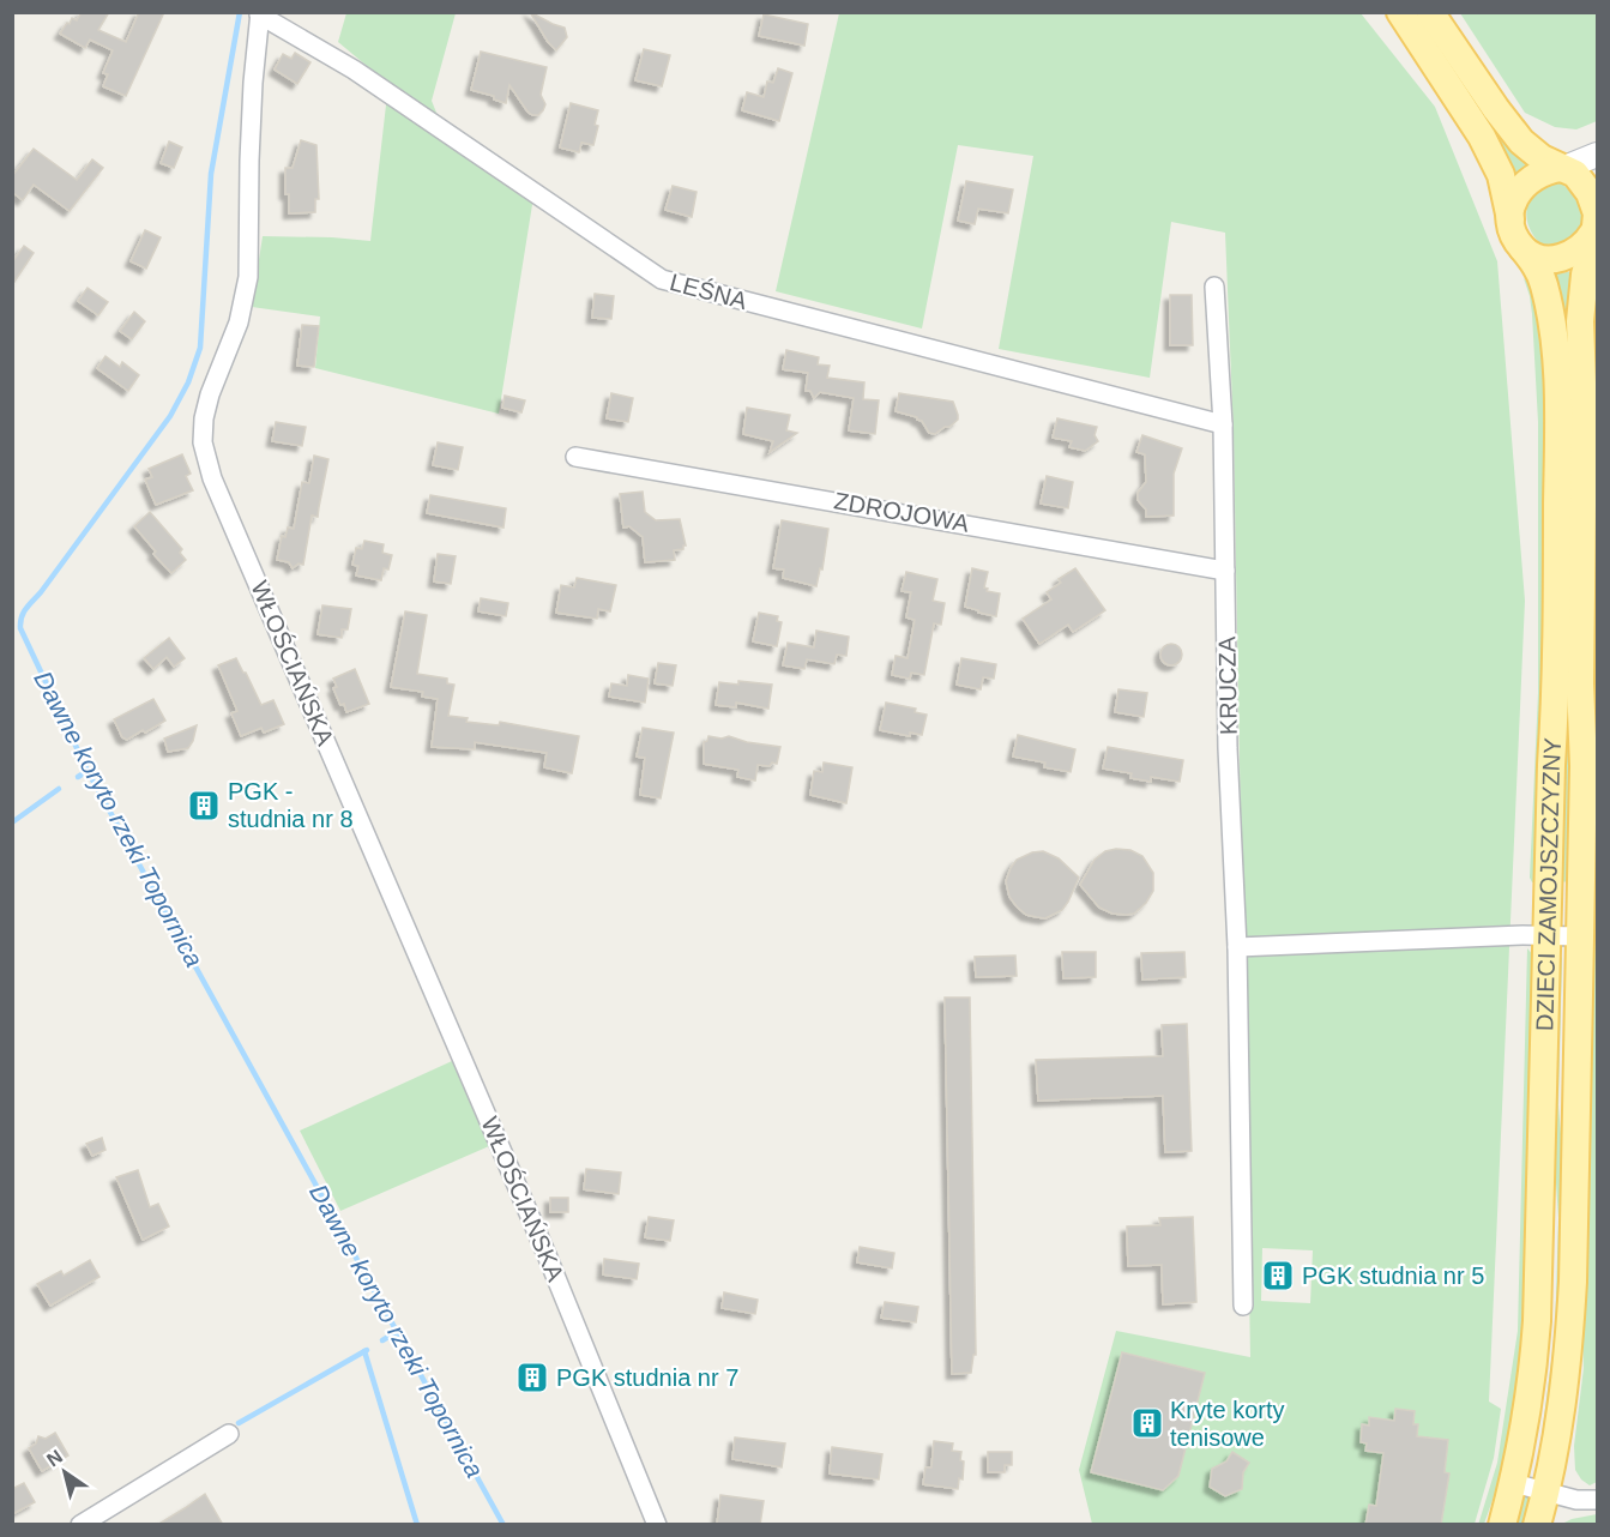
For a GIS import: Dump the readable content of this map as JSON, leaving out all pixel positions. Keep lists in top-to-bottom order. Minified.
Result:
{"streets":{"main road":["DZIECI ZAMOJSZCZYZNY"],"street":["LEŚNA","ZDROJOWA","WŁOŚCIAŃSKA","KRUCZA"]},"crossings":[["LEŚNA","WŁOŚCIAŃSKA"],["LEŚNA","KRUCZA"],["ZDROJOWA","KRUCZA"]],"water":["Dawne koryto rzeki Topornica"],"places":{"building":["PGK - studnia nr 8","PGK studnia nr 5","PGK studnia nr 7","Kryte korty tenisowe"]},"north":"top left"}
